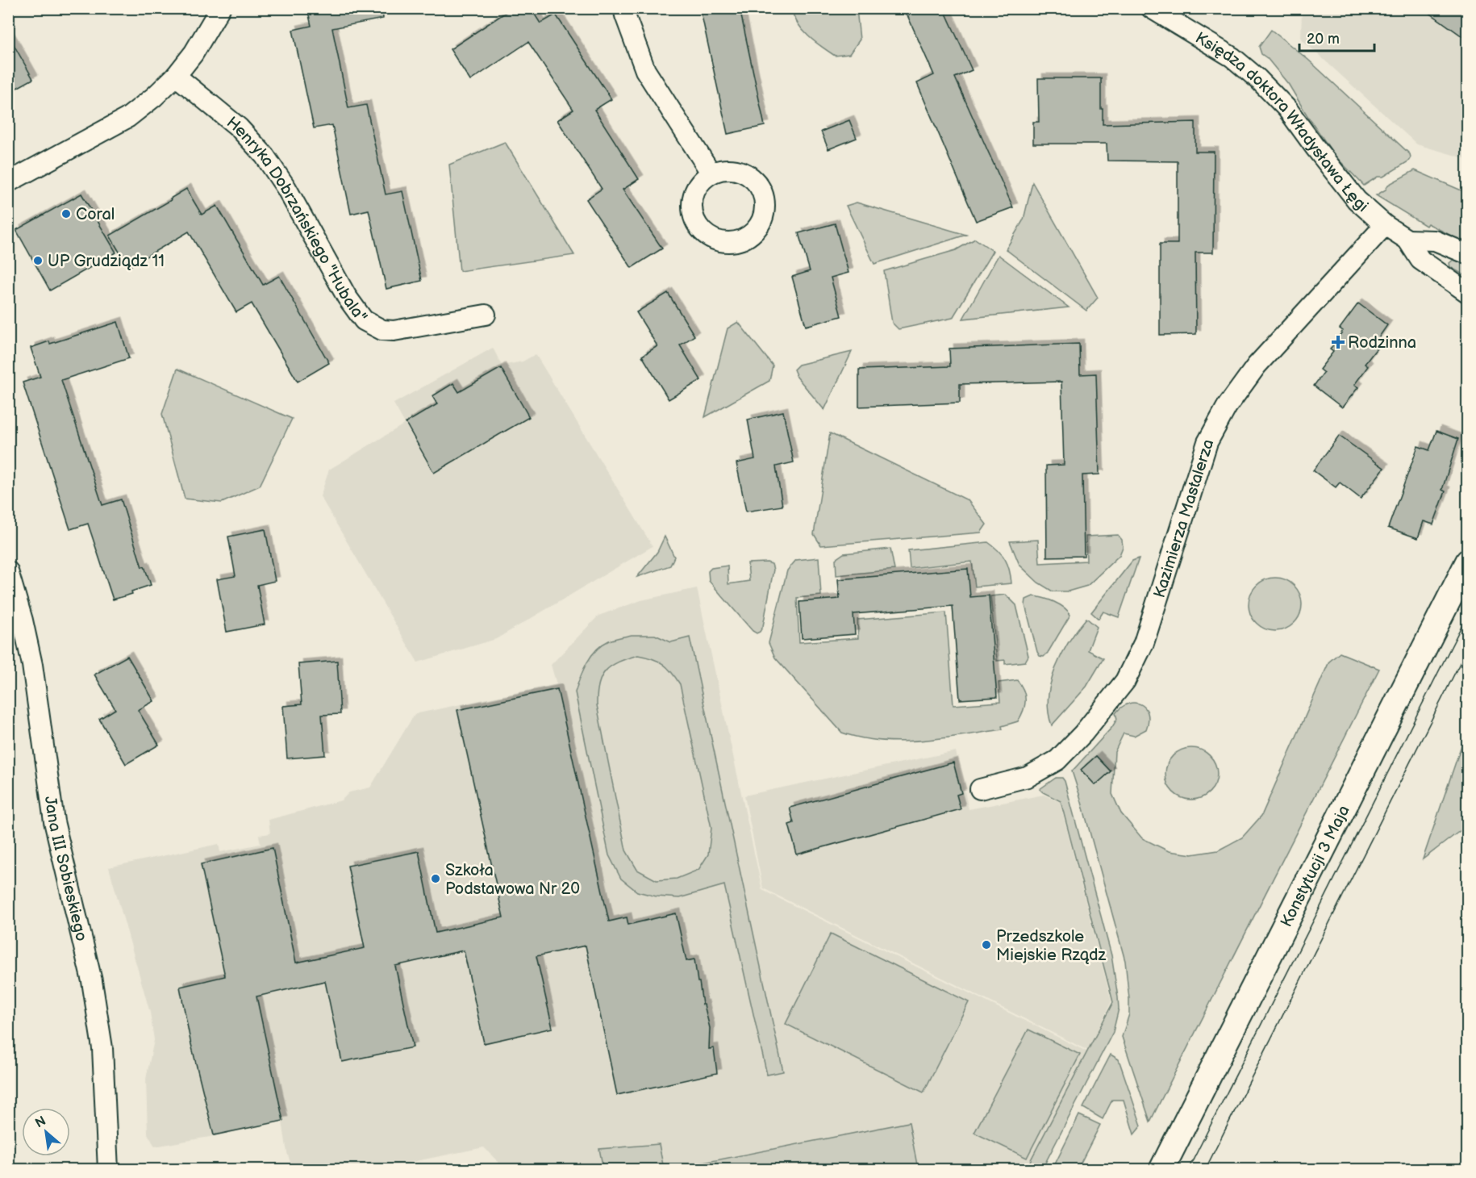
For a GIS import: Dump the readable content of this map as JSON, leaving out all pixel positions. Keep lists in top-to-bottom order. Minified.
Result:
{"streets":{"street":["Księdza doktora Władysława Łęgi","Henryka Dobrzańskiego \"Hubala\"","Kazimierza Mastalerza","Konstytucji 3 Maja","Jana III Sobieskiego"]},"crossings":[["Księdza doktora Władysława Łęgi","Kazimierza Mastalerza"]],"places":{"other":["Coral","UP Grudziądz 11","Szkoła Podstawowa Nr 20","Przedszkole Miejskie Rządz"],"health":["Rodzinna"]},"scale_bar":"20 m","north":"top left"}
